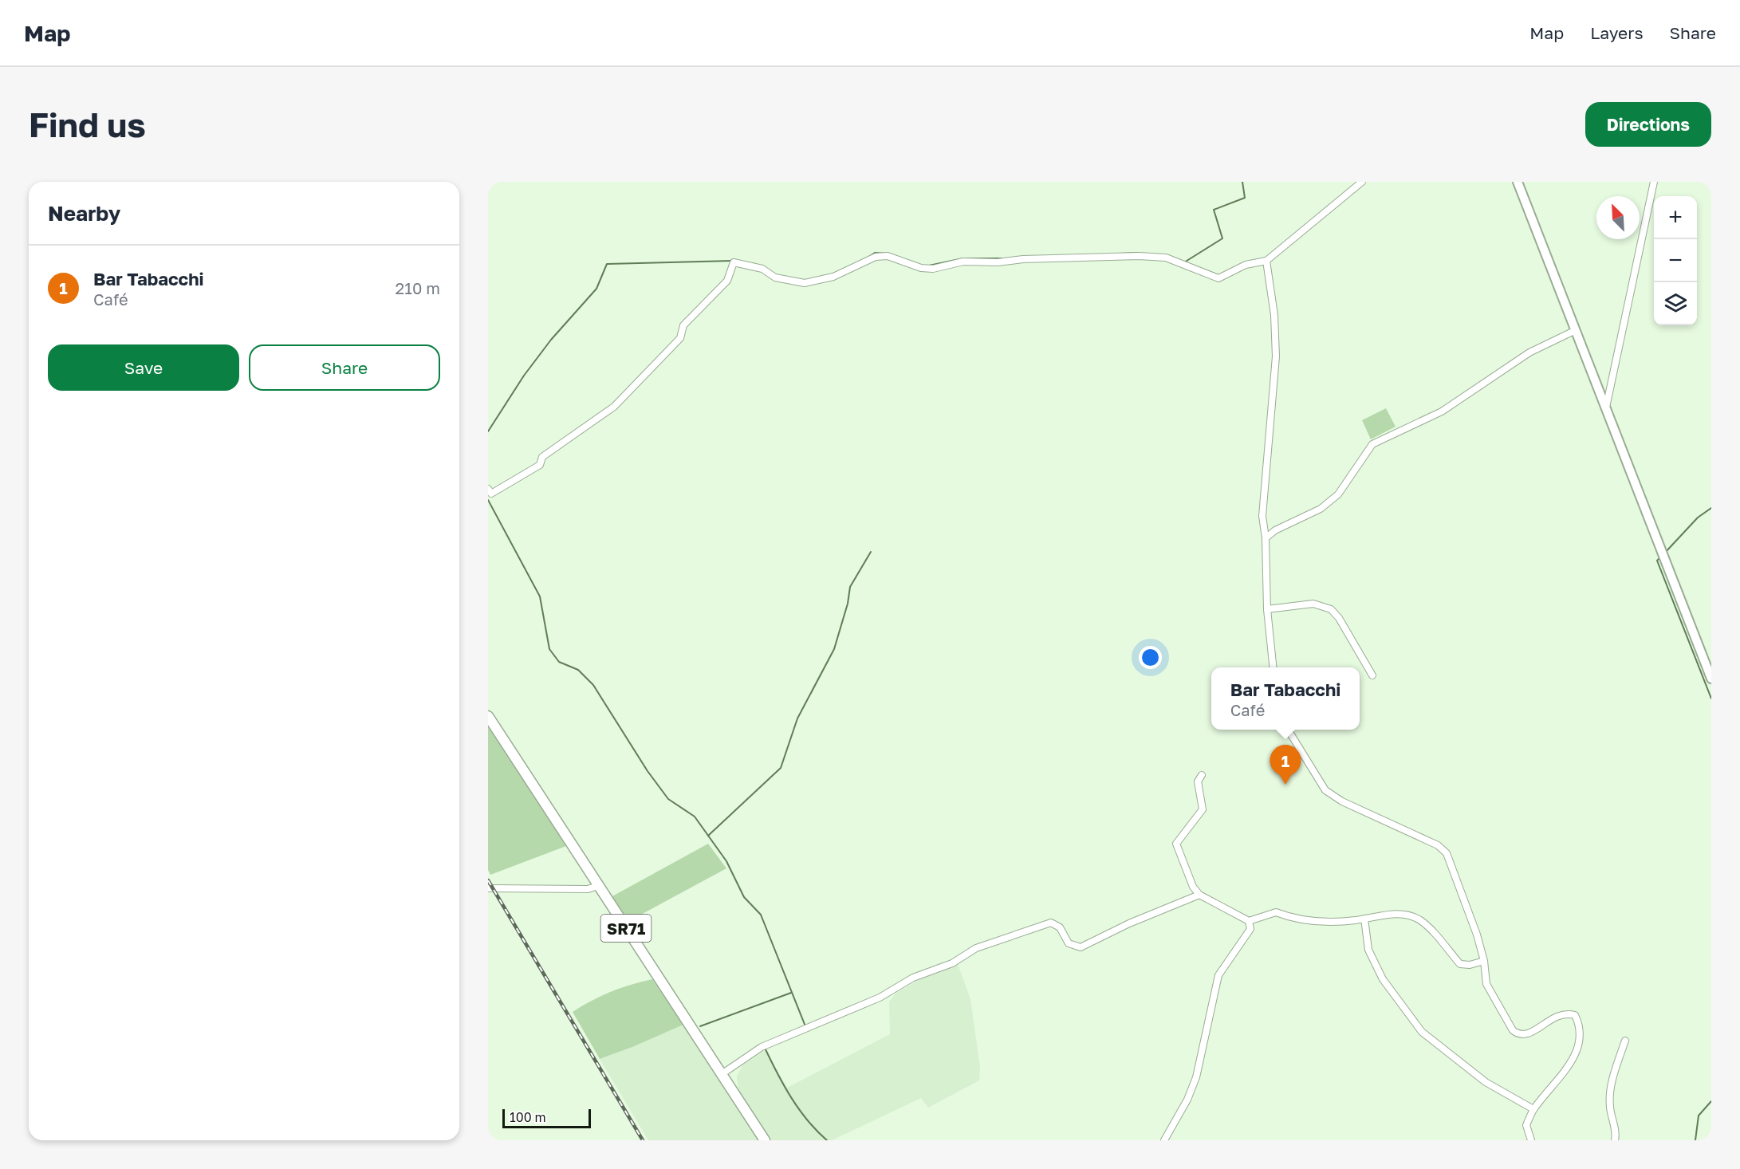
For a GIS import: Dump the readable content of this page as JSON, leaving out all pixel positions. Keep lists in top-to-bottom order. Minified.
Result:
{"streets":{"main road":["SR71"]},"scale_bar":"100 m","north":"top left","page":{"header":"Map","nav":["Map","Layers","Share"],"buttons":["Directions",["Save","Share"]],"title":"Find us","heading":"Nearby","map_buttons":["+","−"],"list":[{"mark":"1","name":"Bar Tabacchi","note":"Café","value":"210 m"}],"popup":["Bar Tabacchi","Café"],"pins":"1","scale":"100 m"}}
